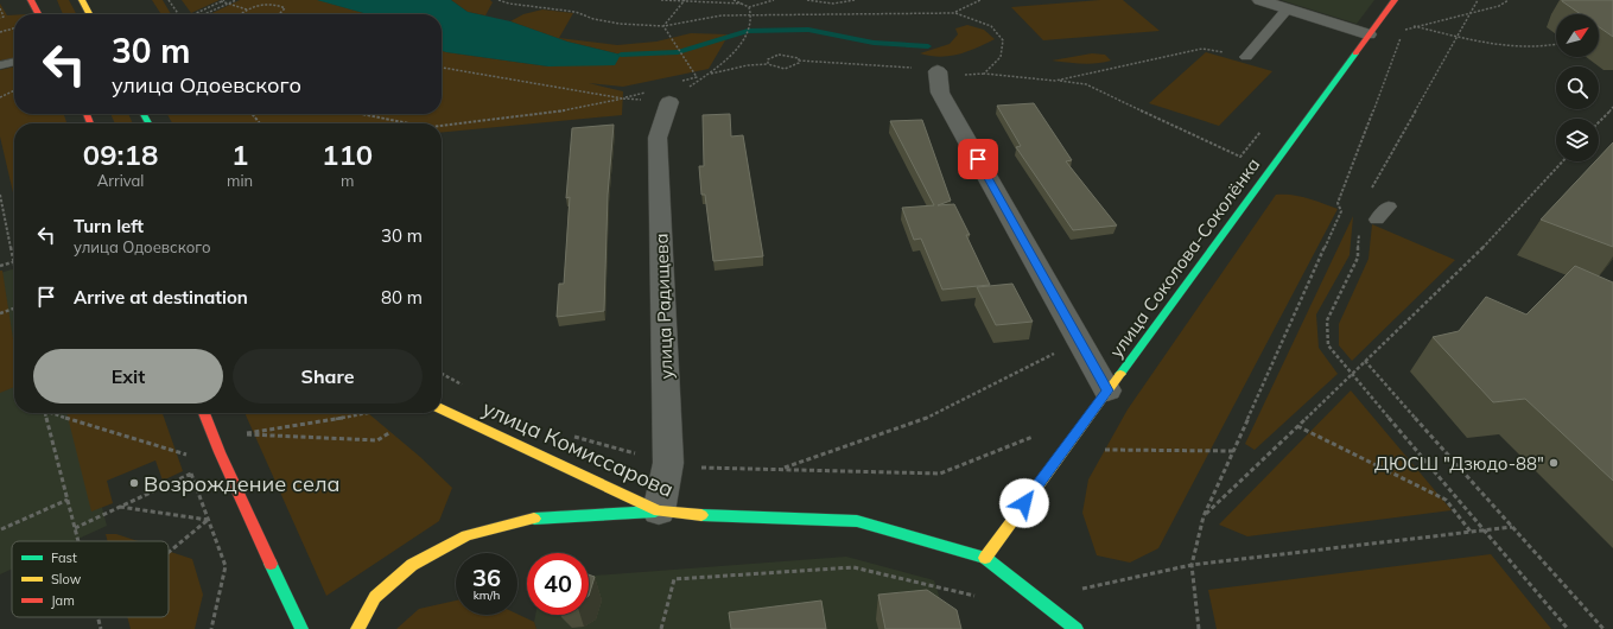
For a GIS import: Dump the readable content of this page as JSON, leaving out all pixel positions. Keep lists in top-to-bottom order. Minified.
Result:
{"streets":{"street":["улица Соколова-Соколёнка","улица Радищева","улица Комиссарова"]},"crossings":[["улица Соколова-Соколёнка","улица Комиссарова"],["улица Радищева","улица Комиссарова"]],"places":["ДЮСШ \"Дзюдо-88\"","Возрождение села"],"legend":["Fast","Slow","Jam"],"north":"top right","page":{"turn":["30 m","улица Одоевского"],"eta":["09:18","Arrival","1","min","110","m"],"list":[{"name":"Turn left","note":"улица Одоевского","value":"30 m"},{"name":"Arrive at destination","value":"80 m"}],"buttons":["Exit","Share"],"speed":"36 km/h","limit":"40"}}
